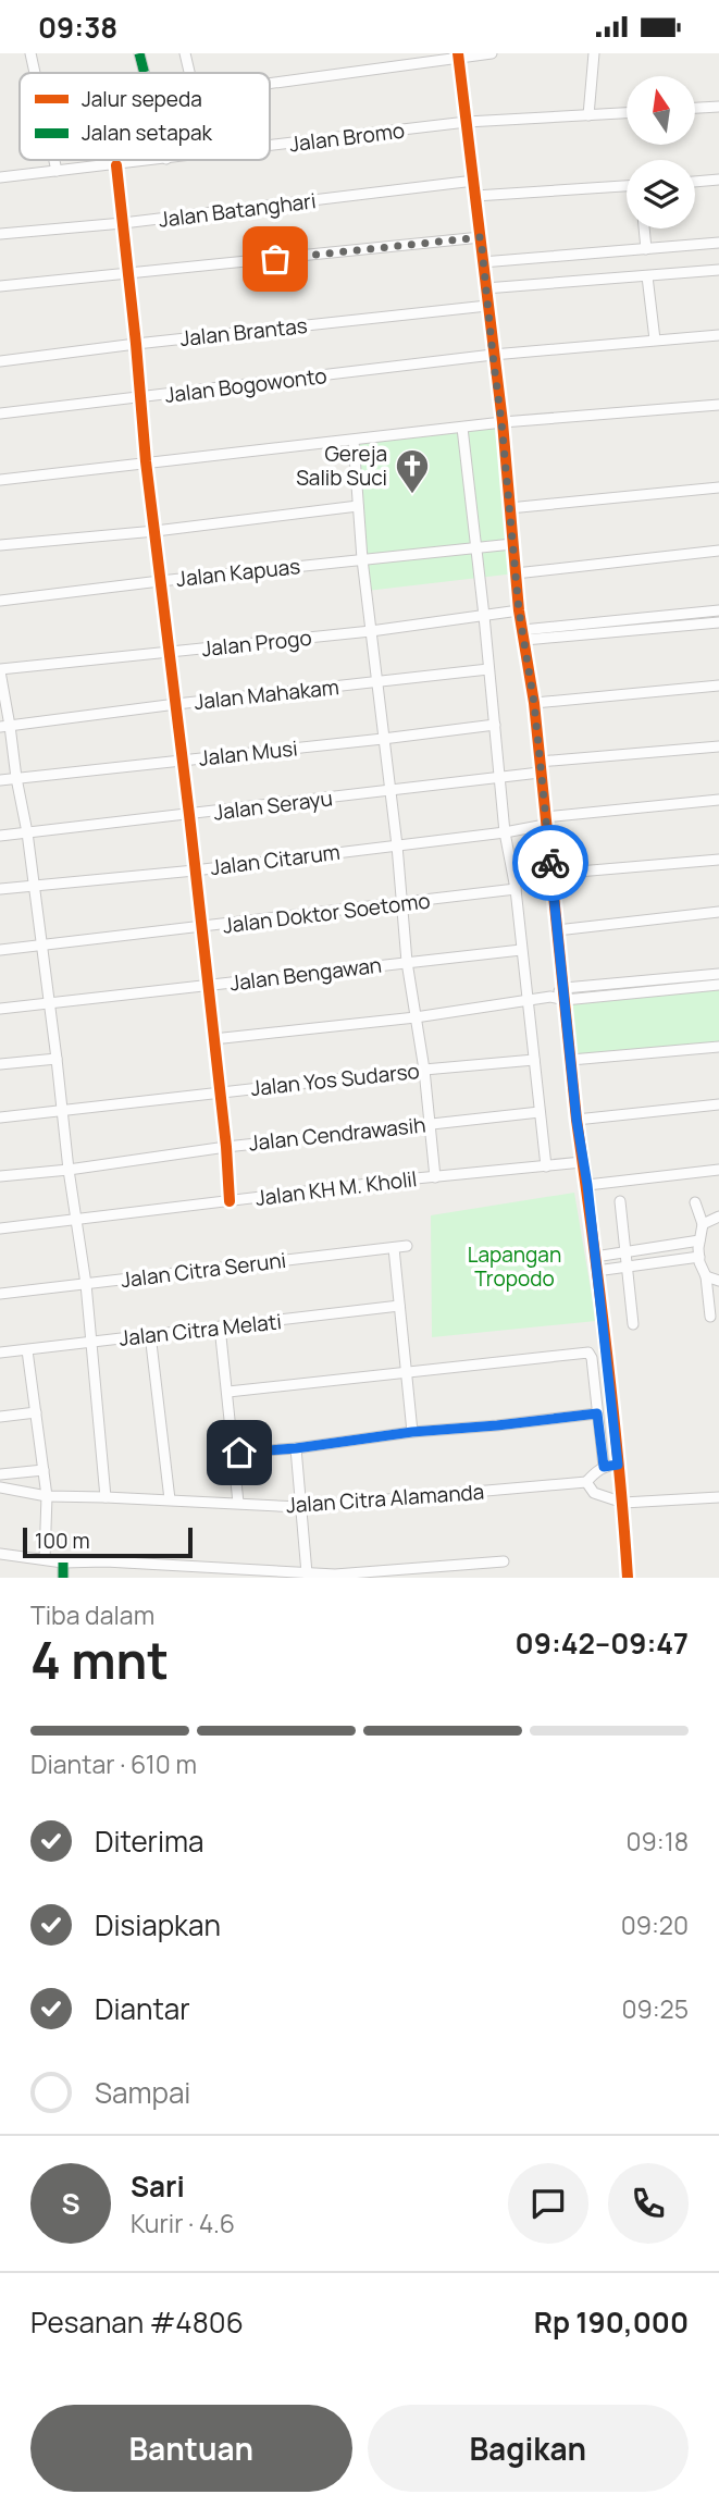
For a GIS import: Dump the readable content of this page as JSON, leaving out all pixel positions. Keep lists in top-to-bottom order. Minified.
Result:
{"streets":{"street":["Jalan Bromo","Jalan Batanghari","Jalan Brantas","Jalan Bogowonto","Jalan Kapuas","Jalan Progo","Jalan Mahakam","Jalan Musi","Jalan Serayu","Jalan Citarum","Jalan Doktor Soetomo","Jalan Bengawan","Jalan Yos Sudarso","Jalan Cendrawasih","Jalan KH M. Kholil","Jalan Citra Seruni","Jalan Citra Melati","Jalan Citra Alamanda"]},"parks":["Lapangan Tropodo"],"places":{"church":["Gereja Salib Suci"]},"legend":["Jalur sepeda","Jalan setapak"],"scale_bar":"100 m","north":"top","page":{"status":"09:38","scale":"100 m","heading":["4 mnt","Tiba dalam","09:42–09:47"],"panel":["Sari","Kurir · 4.6","Pesanan #4806","Rp 190,000"],"bar":"Diantar · 610 m","list":[["Diterima","09:18"],["Disiapkan","09:20"],["Diantar","09:25"],"Sampai"],"round":"S","buttons":["Bantuan","Bagikan"]}}
